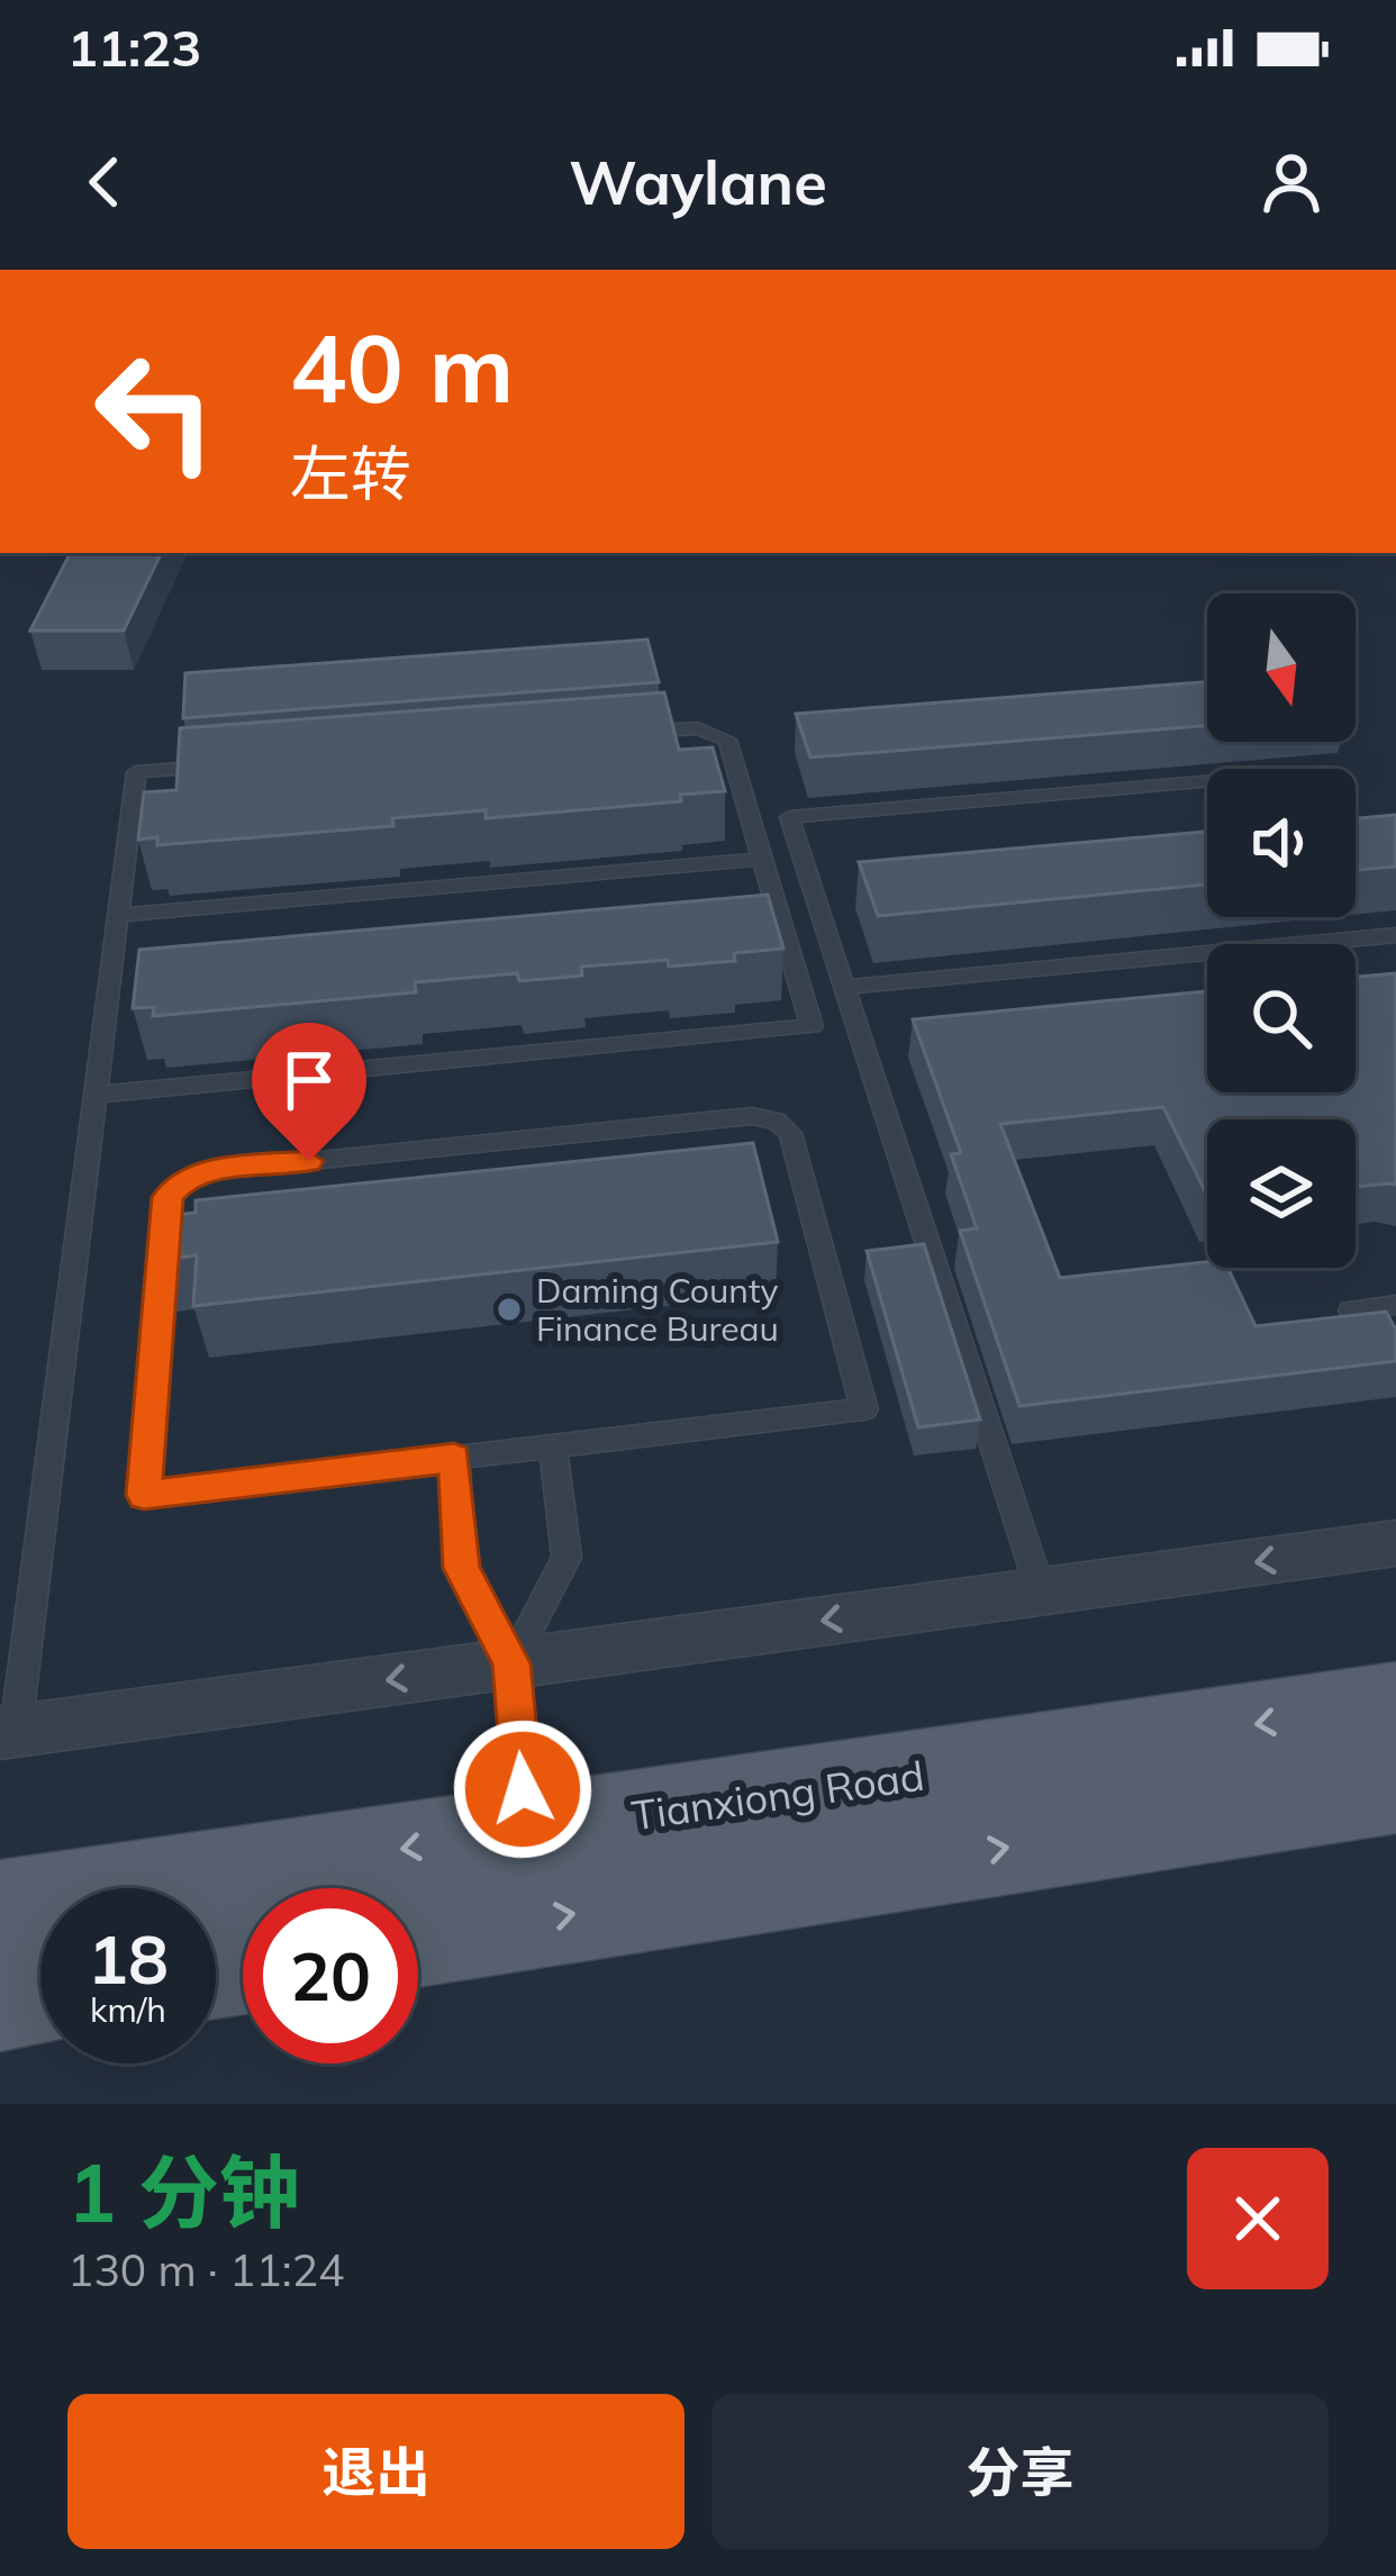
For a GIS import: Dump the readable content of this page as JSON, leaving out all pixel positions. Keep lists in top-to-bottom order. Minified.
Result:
{"streets":{"main road":["Tianxiong Road"]},"places":["Daming County Finance Bureau"],"north":"bottom","page":{"status":"11:23","header":"Waylane","turn":["40 m","左转"],"speed":"18 km/h","limit":"20","heading":["1 分钟","130 m · 11:24"],"buttons":["退出","分享"]}}
